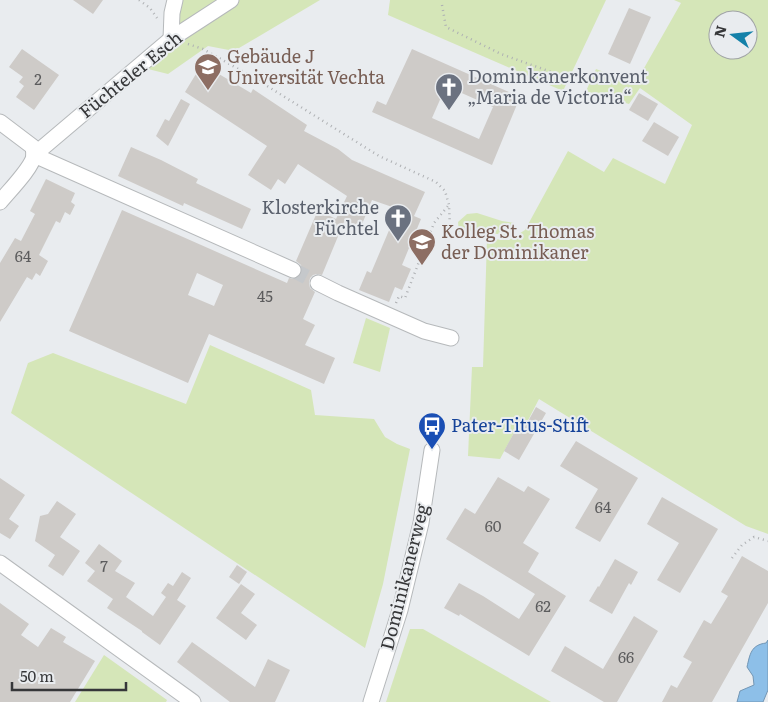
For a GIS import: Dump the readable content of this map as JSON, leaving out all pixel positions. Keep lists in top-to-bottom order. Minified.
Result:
{"streets":{"street":["Füchteler Esch","Dominikanerweg"]},"places":{"school or university":["Gebäude J Universität Vechta","Kolleg St. Thomas der Dominikaner"],"church":["Dominkanerkonvent „Maria de Victoria“","Klosterkirche Füchtel"],"bus stop":["Pater-Titus-Stift"]},"house_numbers":["2","64","45","64","60","7","62","66"],"scale_bar":"50 m","north":"left"}
